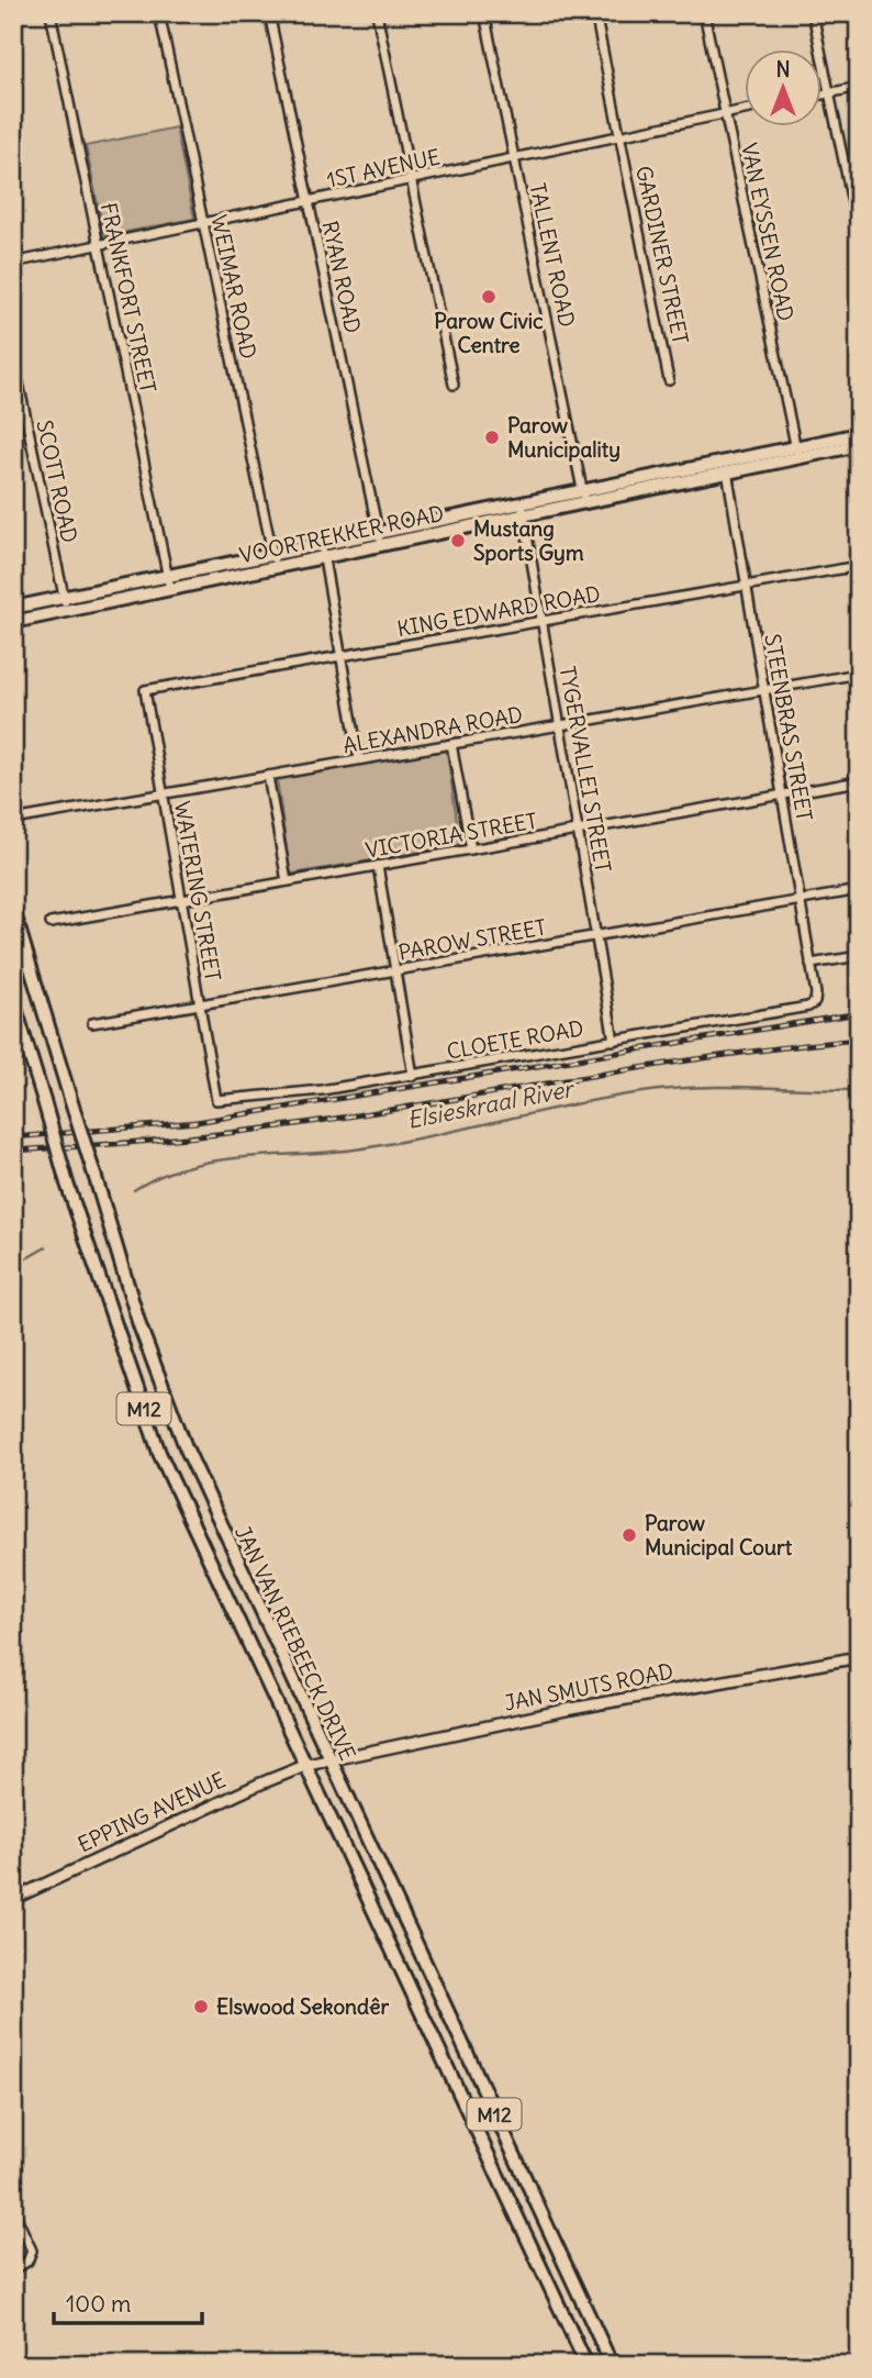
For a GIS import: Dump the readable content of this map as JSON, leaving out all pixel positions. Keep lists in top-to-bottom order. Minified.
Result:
{"streets":{"main road":["VOORTREKKER ROAD","M12","JAN VAN RIEBEECK DRIVE"],"street":["1ST AVENUE","VAN EYSSEN ROAD","TALLENT ROAD","GARDINER STREET","RYAN ROAD","WEIMAR ROAD","FRANKFORT STREET","SCOTT ROAD","KING EDWARD ROAD","STEENBRAS STREET","ALEXANDRA ROAD","TYGERVALLEI STREET","VICTORIA STREET","WATERING STREET","PAROW STREET","CLOETE ROAD","JAN SMUTS ROAD","EPPING AVENUE"]},"crossings":[["1ST AVENUE","VAN EYSSEN ROAD"],["1ST AVENUE","TALLENT ROAD"],["1ST AVENUE","GARDINER STREET"],["1ST AVENUE","RYAN ROAD"],["1ST AVENUE","WEIMAR ROAD"],["1ST AVENUE","FRANKFORT STREET"],["VAN EYSSEN ROAD","VOORTREKKER ROAD"],["TALLENT ROAD","VOORTREKKER ROAD"],["RYAN ROAD","VOORTREKKER ROAD"],["WEIMAR ROAD","VOORTREKKER ROAD"],["FRANKFORT STREET","VOORTREKKER ROAD"],["SCOTT ROAD","VOORTREKKER ROAD"],["VOORTREKKER ROAD","STEENBRAS STREET"],["VOORTREKKER ROAD","TYGERVALLEI STREET"],["KING EDWARD ROAD","STEENBRAS STREET"],["KING EDWARD ROAD","TYGERVALLEI STREET"],["KING EDWARD ROAD","WATERING STREET"],["STEENBRAS STREET","ALEXANDRA ROAD"],["STEENBRAS STREET","VICTORIA STREET"],["STEENBRAS STREET","PAROW STREET"],["STEENBRAS STREET","CLOETE ROAD"],["ALEXANDRA ROAD","TYGERVALLEI STREET"],["ALEXANDRA ROAD","WATERING STREET"],["TYGERVALLEI STREET","VICTORIA STREET"],["TYGERVALLEI STREET","PAROW STREET"],["TYGERVALLEI STREET","CLOETE ROAD"],["VICTORIA STREET","WATERING STREET"],["WATERING STREET","PAROW STREET"],["WATERING STREET","CLOETE ROAD"],["JAN VAN RIEBEECK DRIVE","JAN SMUTS ROAD"],["JAN VAN RIEBEECK DRIVE","EPPING AVENUE"],["JAN SMUTS ROAD","EPPING AVENUE"]],"water":["Elsieskraal River"],"places":["Parow Civic Centre","Parow Municipality","Mustang Sports Gym","Parow Municipal Court","Elswood Sekondêr"],"scale_bar":"100 m","north":"top"}
